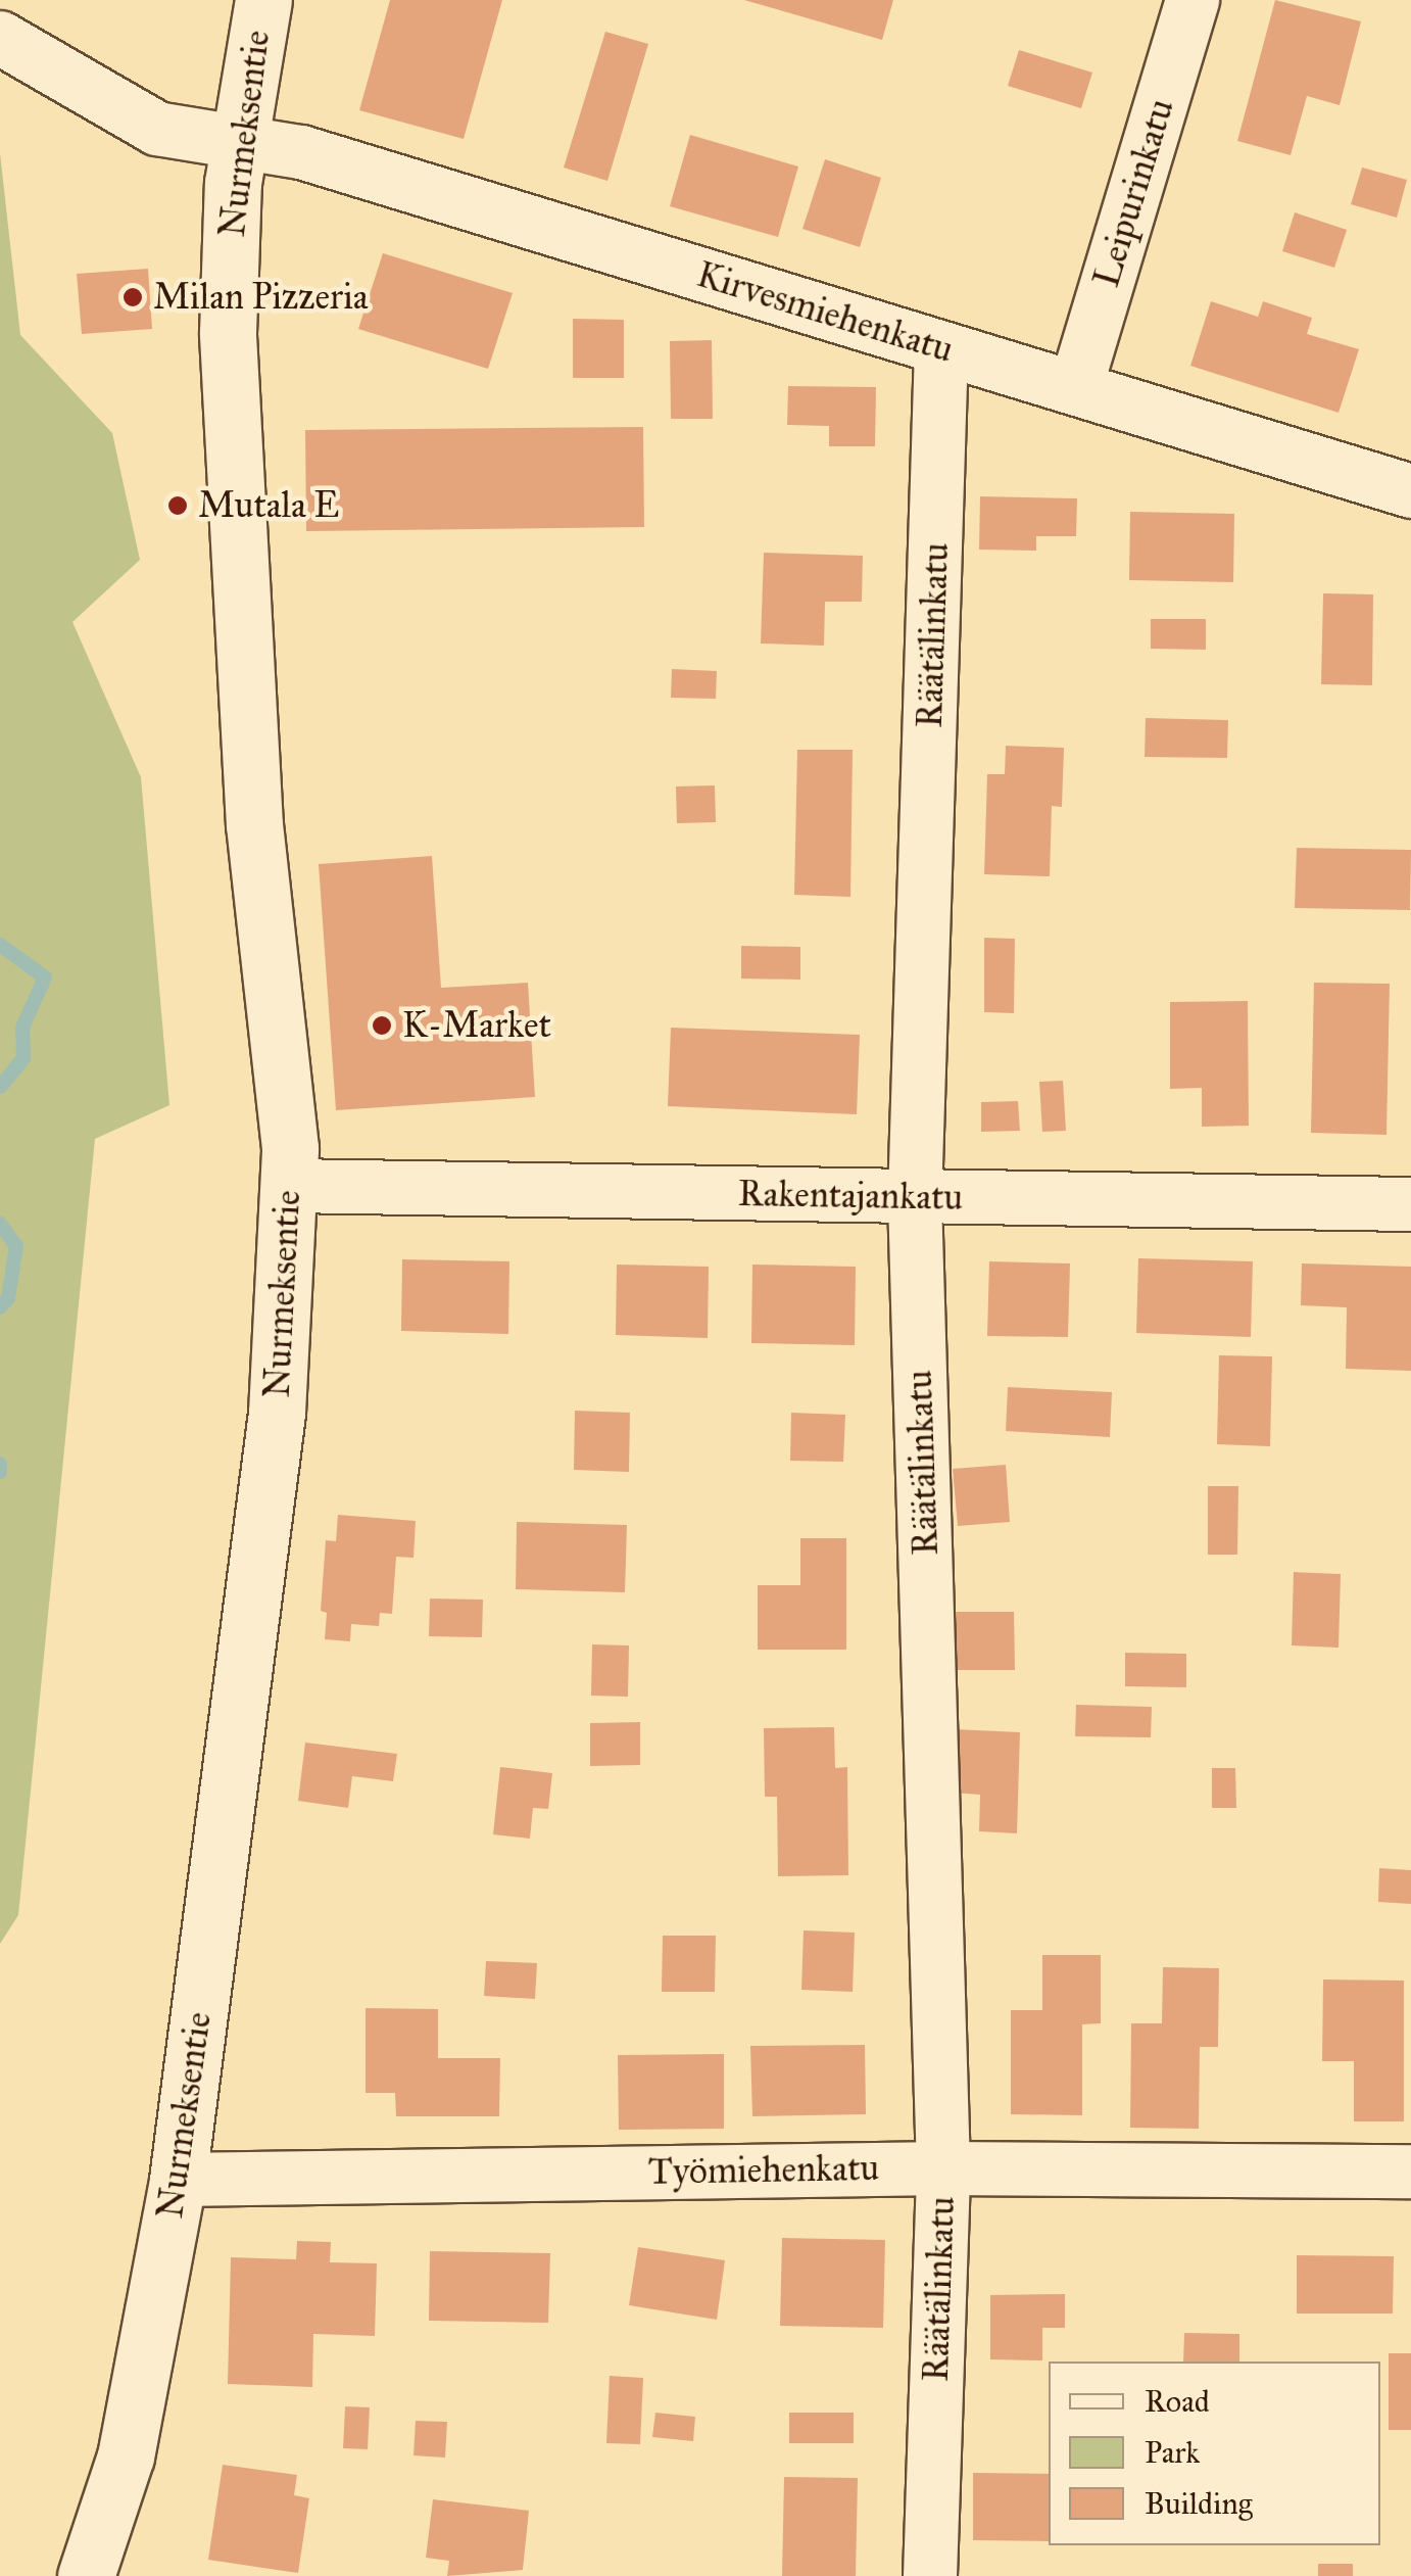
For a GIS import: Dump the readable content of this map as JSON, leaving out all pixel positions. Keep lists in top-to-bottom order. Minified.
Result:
{"streets":{"street":["Nurmeksentie","Leipurinkatu","Kirvesmiehenkatu","Räätälinkatu","Rakentajankatu","Työmiehenkatu"]},"crossings":[["Nurmeksentie","Kirvesmiehenkatu"],["Nurmeksentie","Rakentajankatu"],["Nurmeksentie","Työmiehenkatu"],["Leipurinkatu","Kirvesmiehenkatu"],["Kirvesmiehenkatu","Räätälinkatu"],["Räätälinkatu","Rakentajankatu"],["Räätälinkatu","Työmiehenkatu"]],"places":["Milan Pizzeria","Mutala E","K-Market"],"legend":["Road","Park","Building"]}
